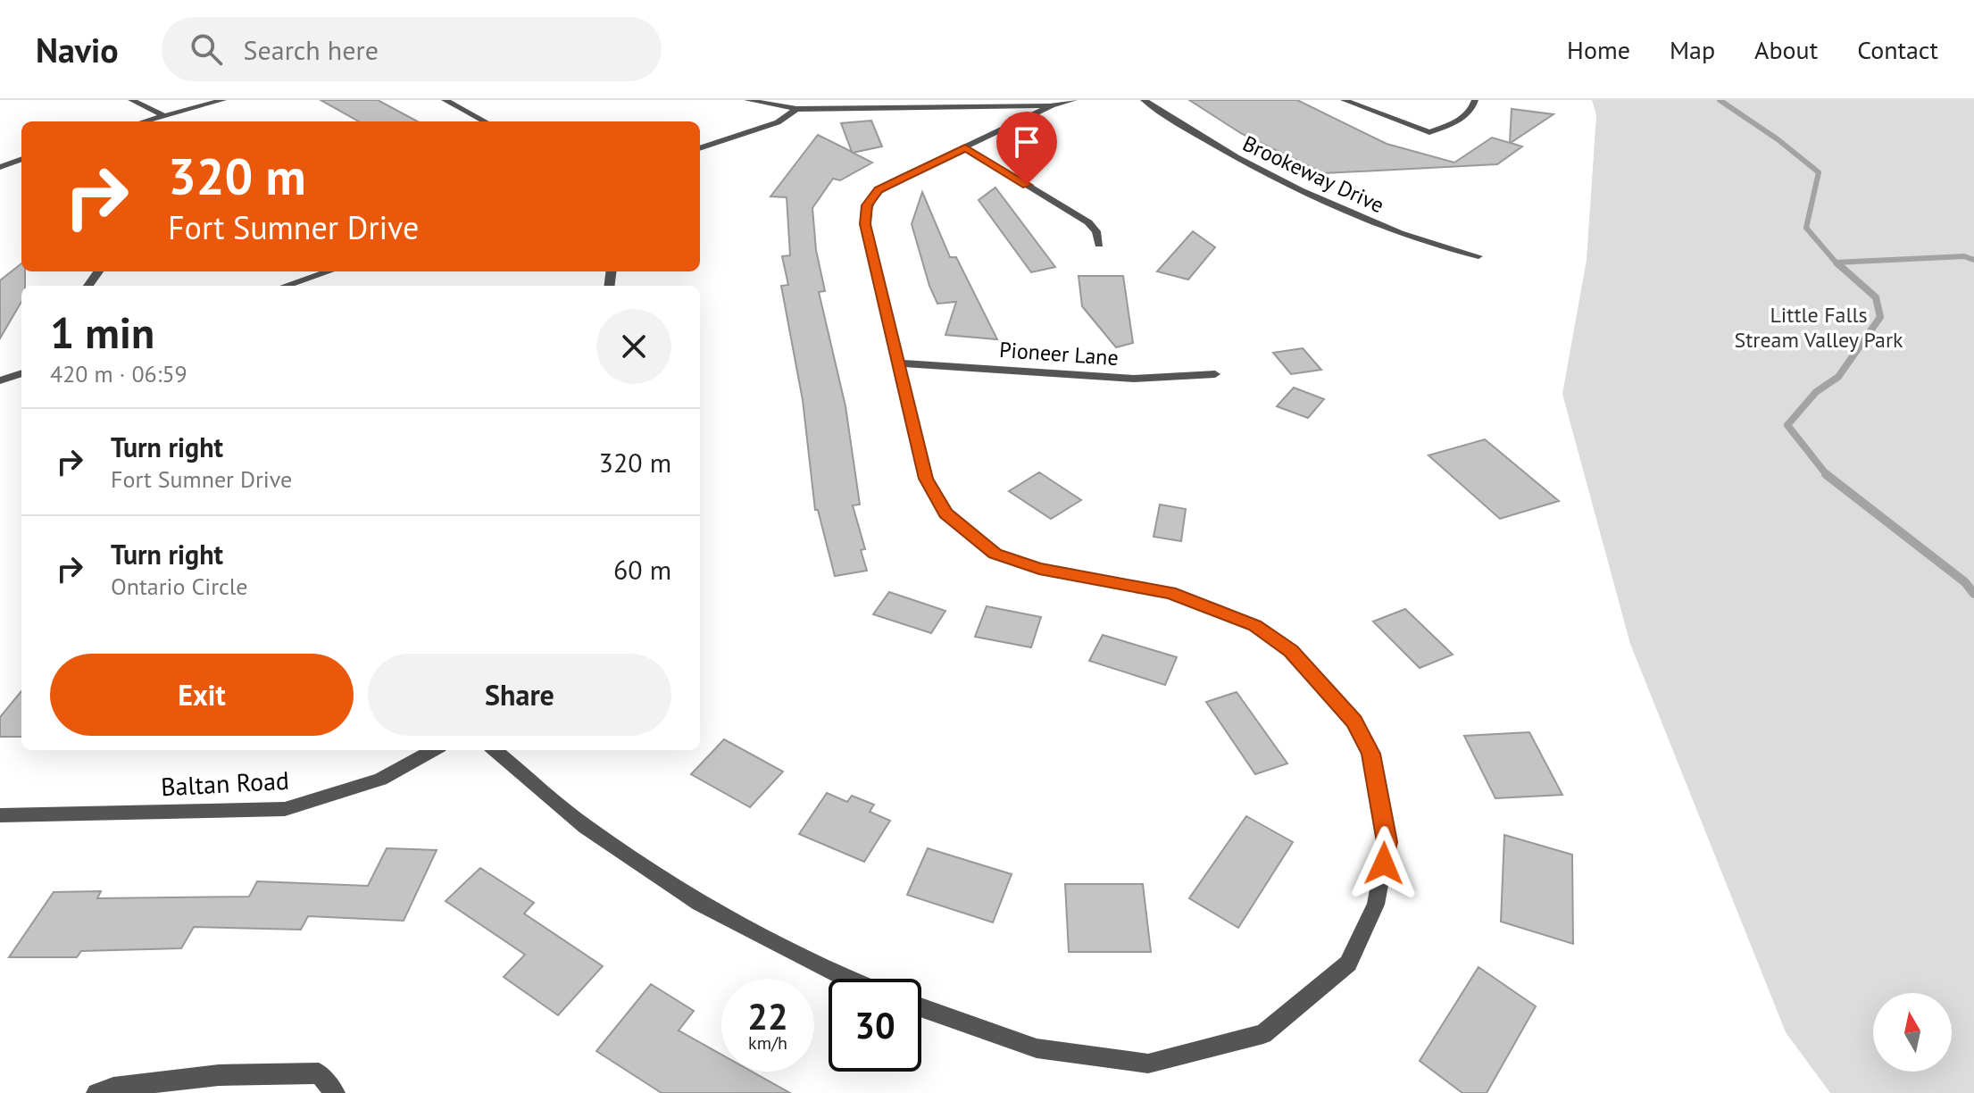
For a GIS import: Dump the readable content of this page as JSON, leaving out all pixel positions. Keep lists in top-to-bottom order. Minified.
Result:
{"streets":{"street":["Brookeway Drive","Pioneer Lane","Baltan Road"]},"parks":["Little Falls Stream Valley Park"],"north":"top","page":{"header":"Navio","search":"Search here","nav":["Home","Map","About","Contact"],"turn":["320 m","Fort Sumner Drive"],"heading":["1 min","420 m · 06:59"],"list":[{"name":"Turn right","note":"Fort Sumner Drive","value":"320 m"},{"name":"Turn right","note":"Ontario Circle","value":"60 m"}],"buttons":["Exit","Share"],"speed":"22 km/h","limit":"30"}}
